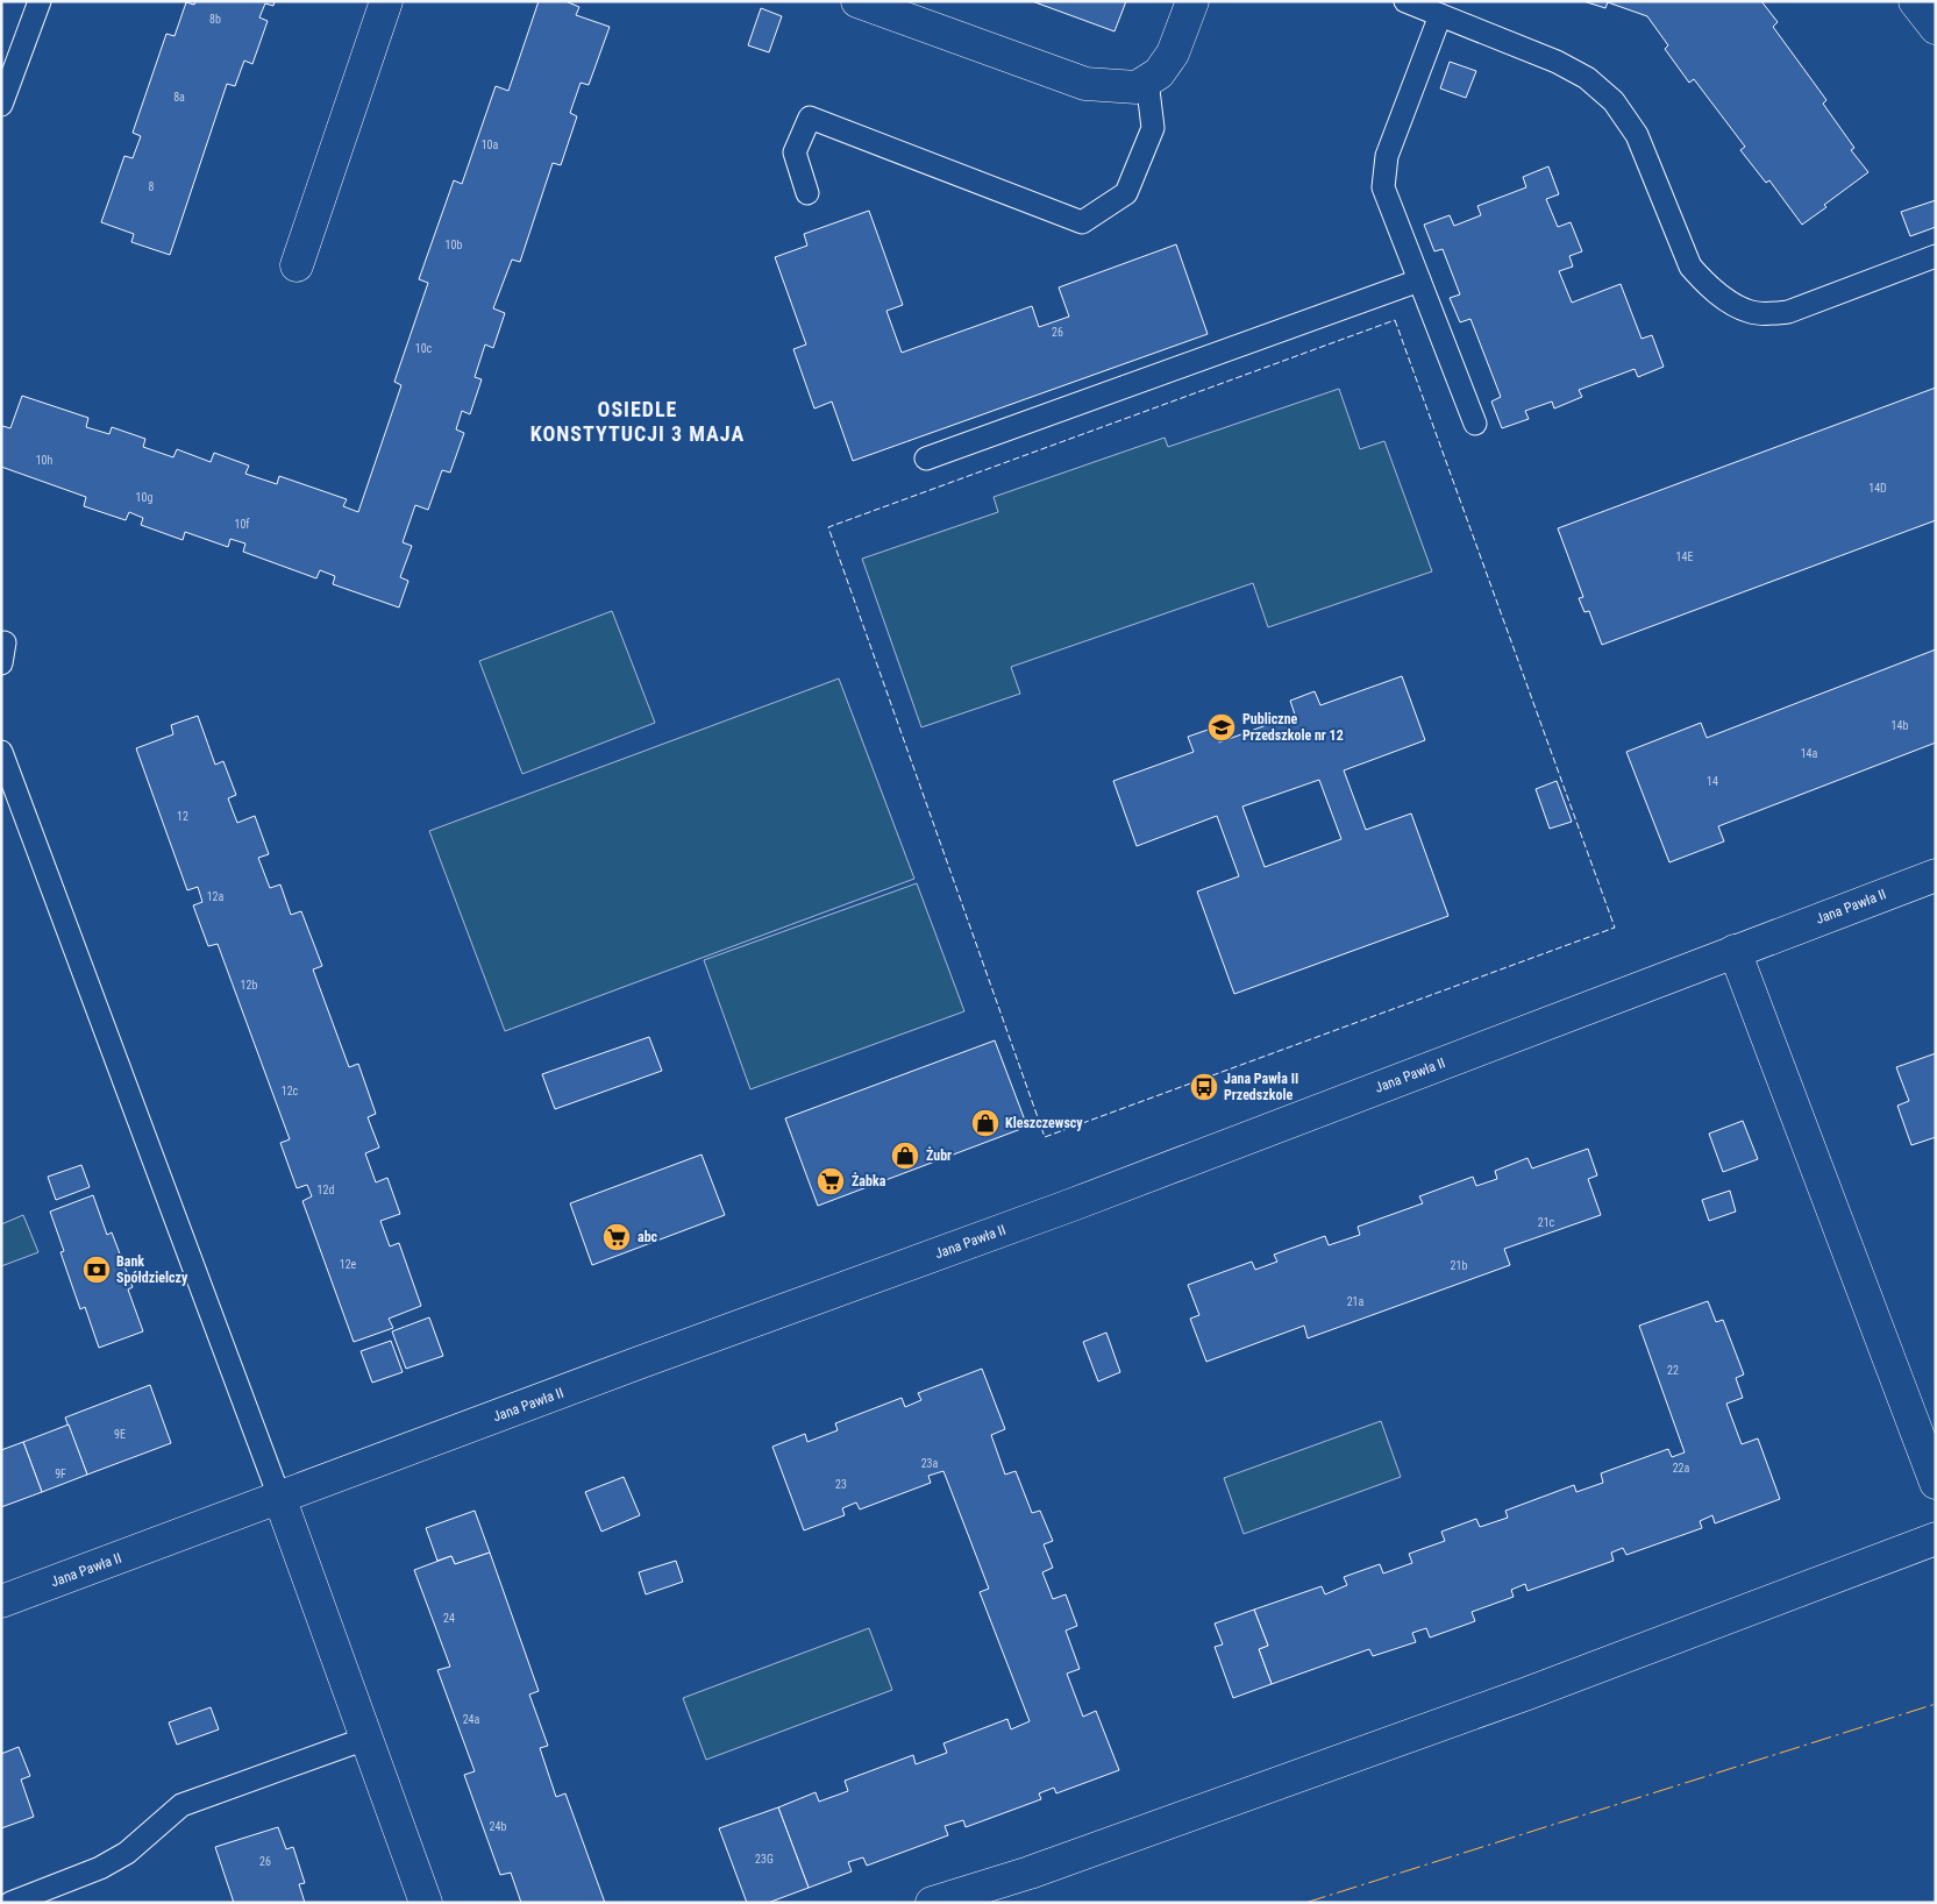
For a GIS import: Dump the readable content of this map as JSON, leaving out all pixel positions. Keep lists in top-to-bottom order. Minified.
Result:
{"streets":{"street":["Jana Pawła II"]},"districts":["OSIEDLE KONSTYTUCJI 3 MAJA"],"places":{"school or university":["Publiczne Przedszkole nr 12"],"bus stop":["Jana Pawła II Przedszkole"],"shop":["Kleszczewscy","Żubr"],"supermarket":["Żabka","abc"],"bank":["Bank Spółdzielczy"]},"house_numbers":["8b","8a","10a","8","10b","26","10c","10h","14D","10g","10f","14E","14b","14a","14","12","12a","12b","12c","12d","21c","12e","21b","21a","22","9E","23a","22a","9F","23","24","24a","24b","23G","26"]}
